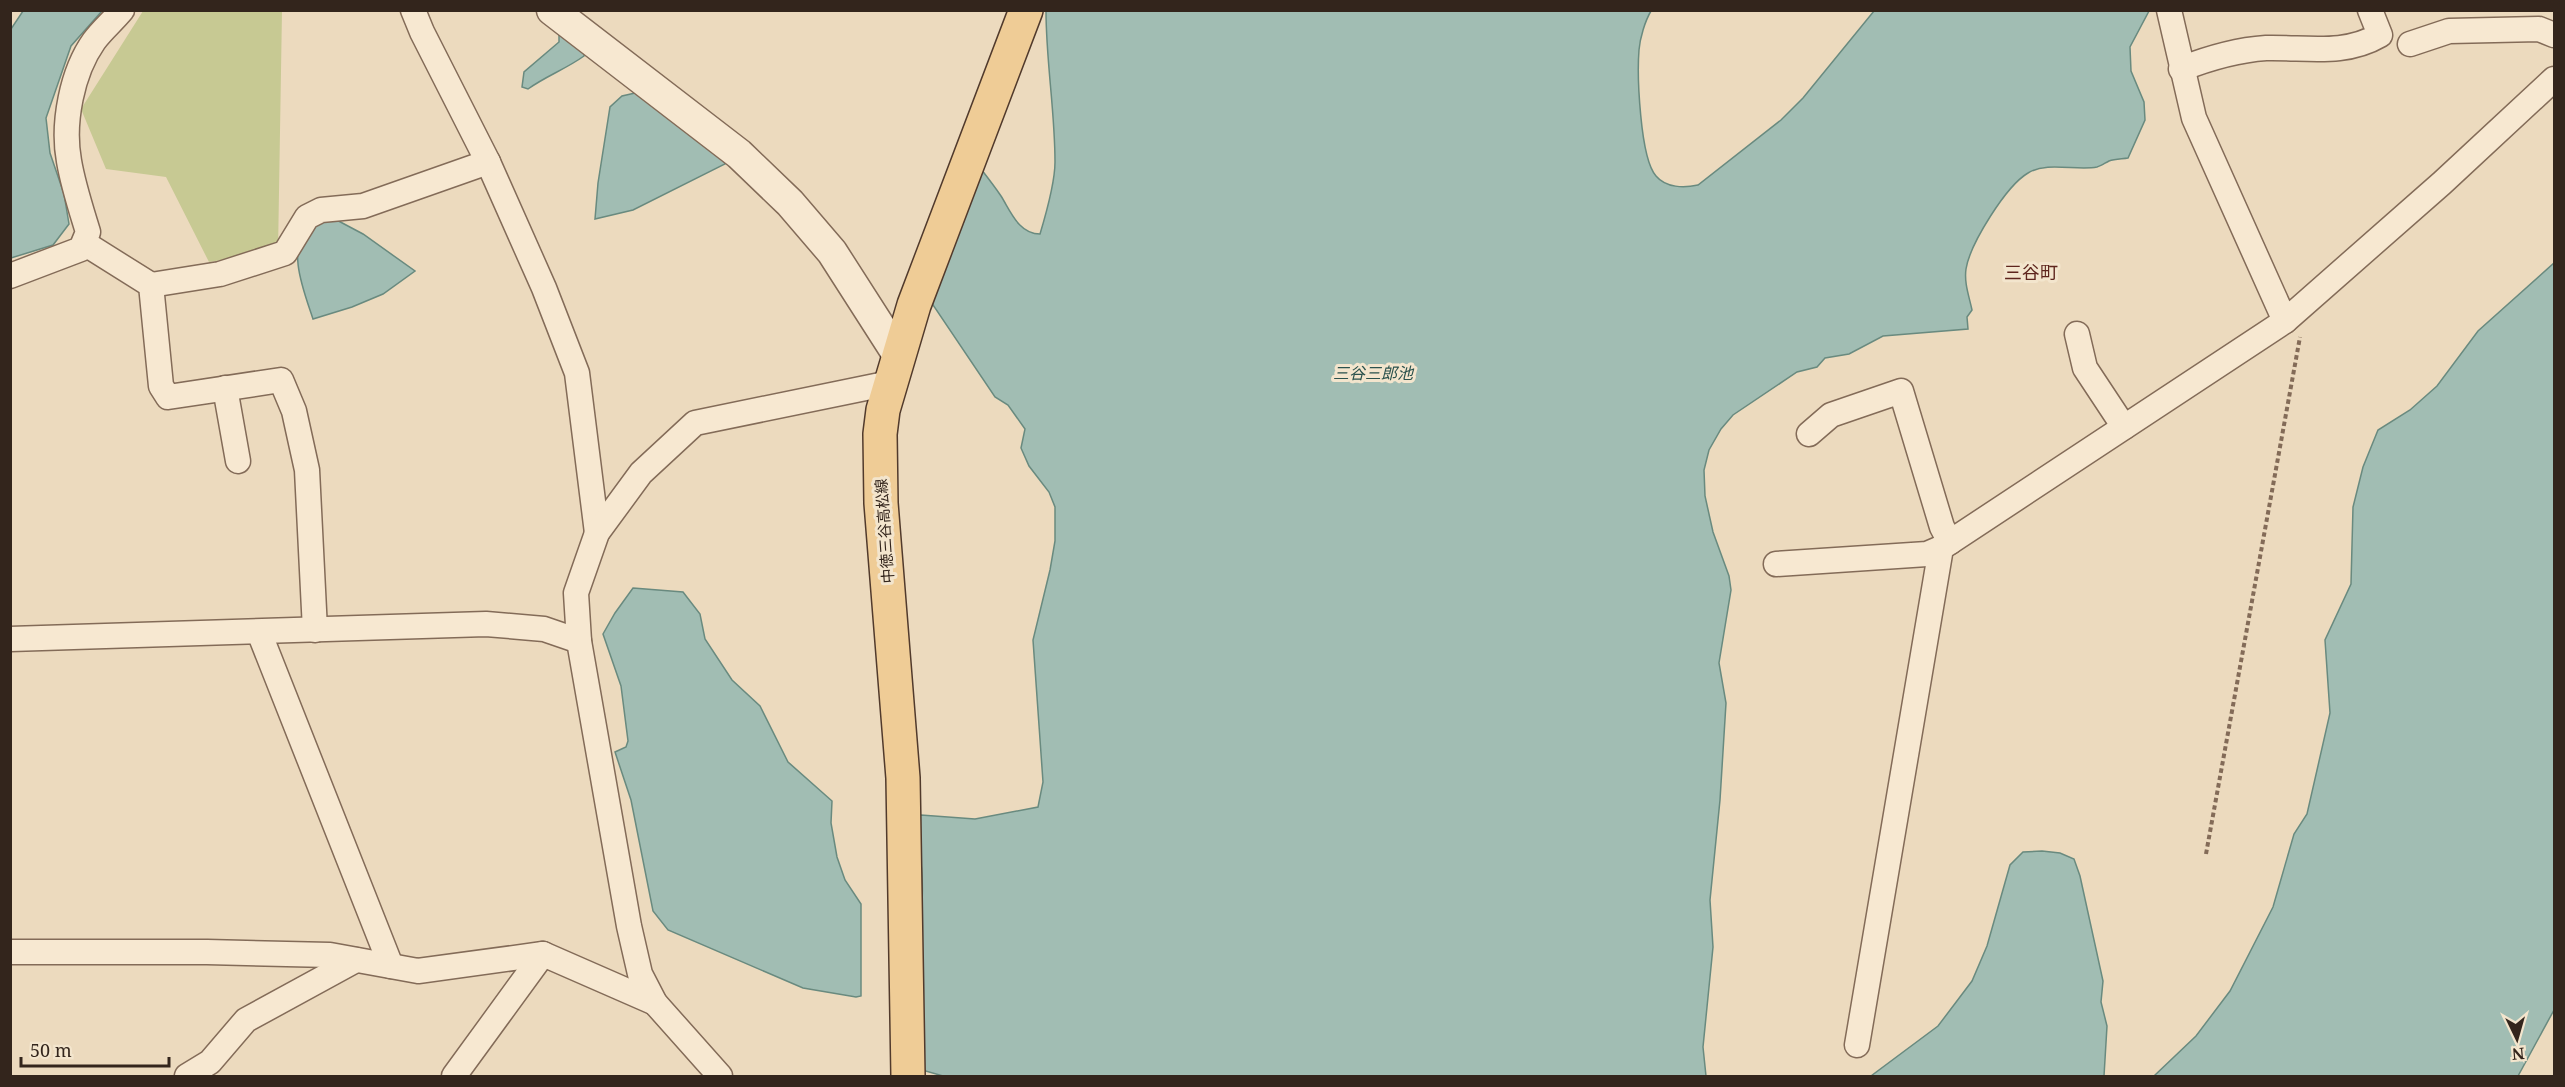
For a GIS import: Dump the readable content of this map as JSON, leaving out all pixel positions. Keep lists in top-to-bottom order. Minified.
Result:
{"streets":{"main road":["中徳三谷高松線"]},"districts":["三谷町"],"water":["三谷三郎池"],"scale_bar":"50 m","north":"bottom"}
